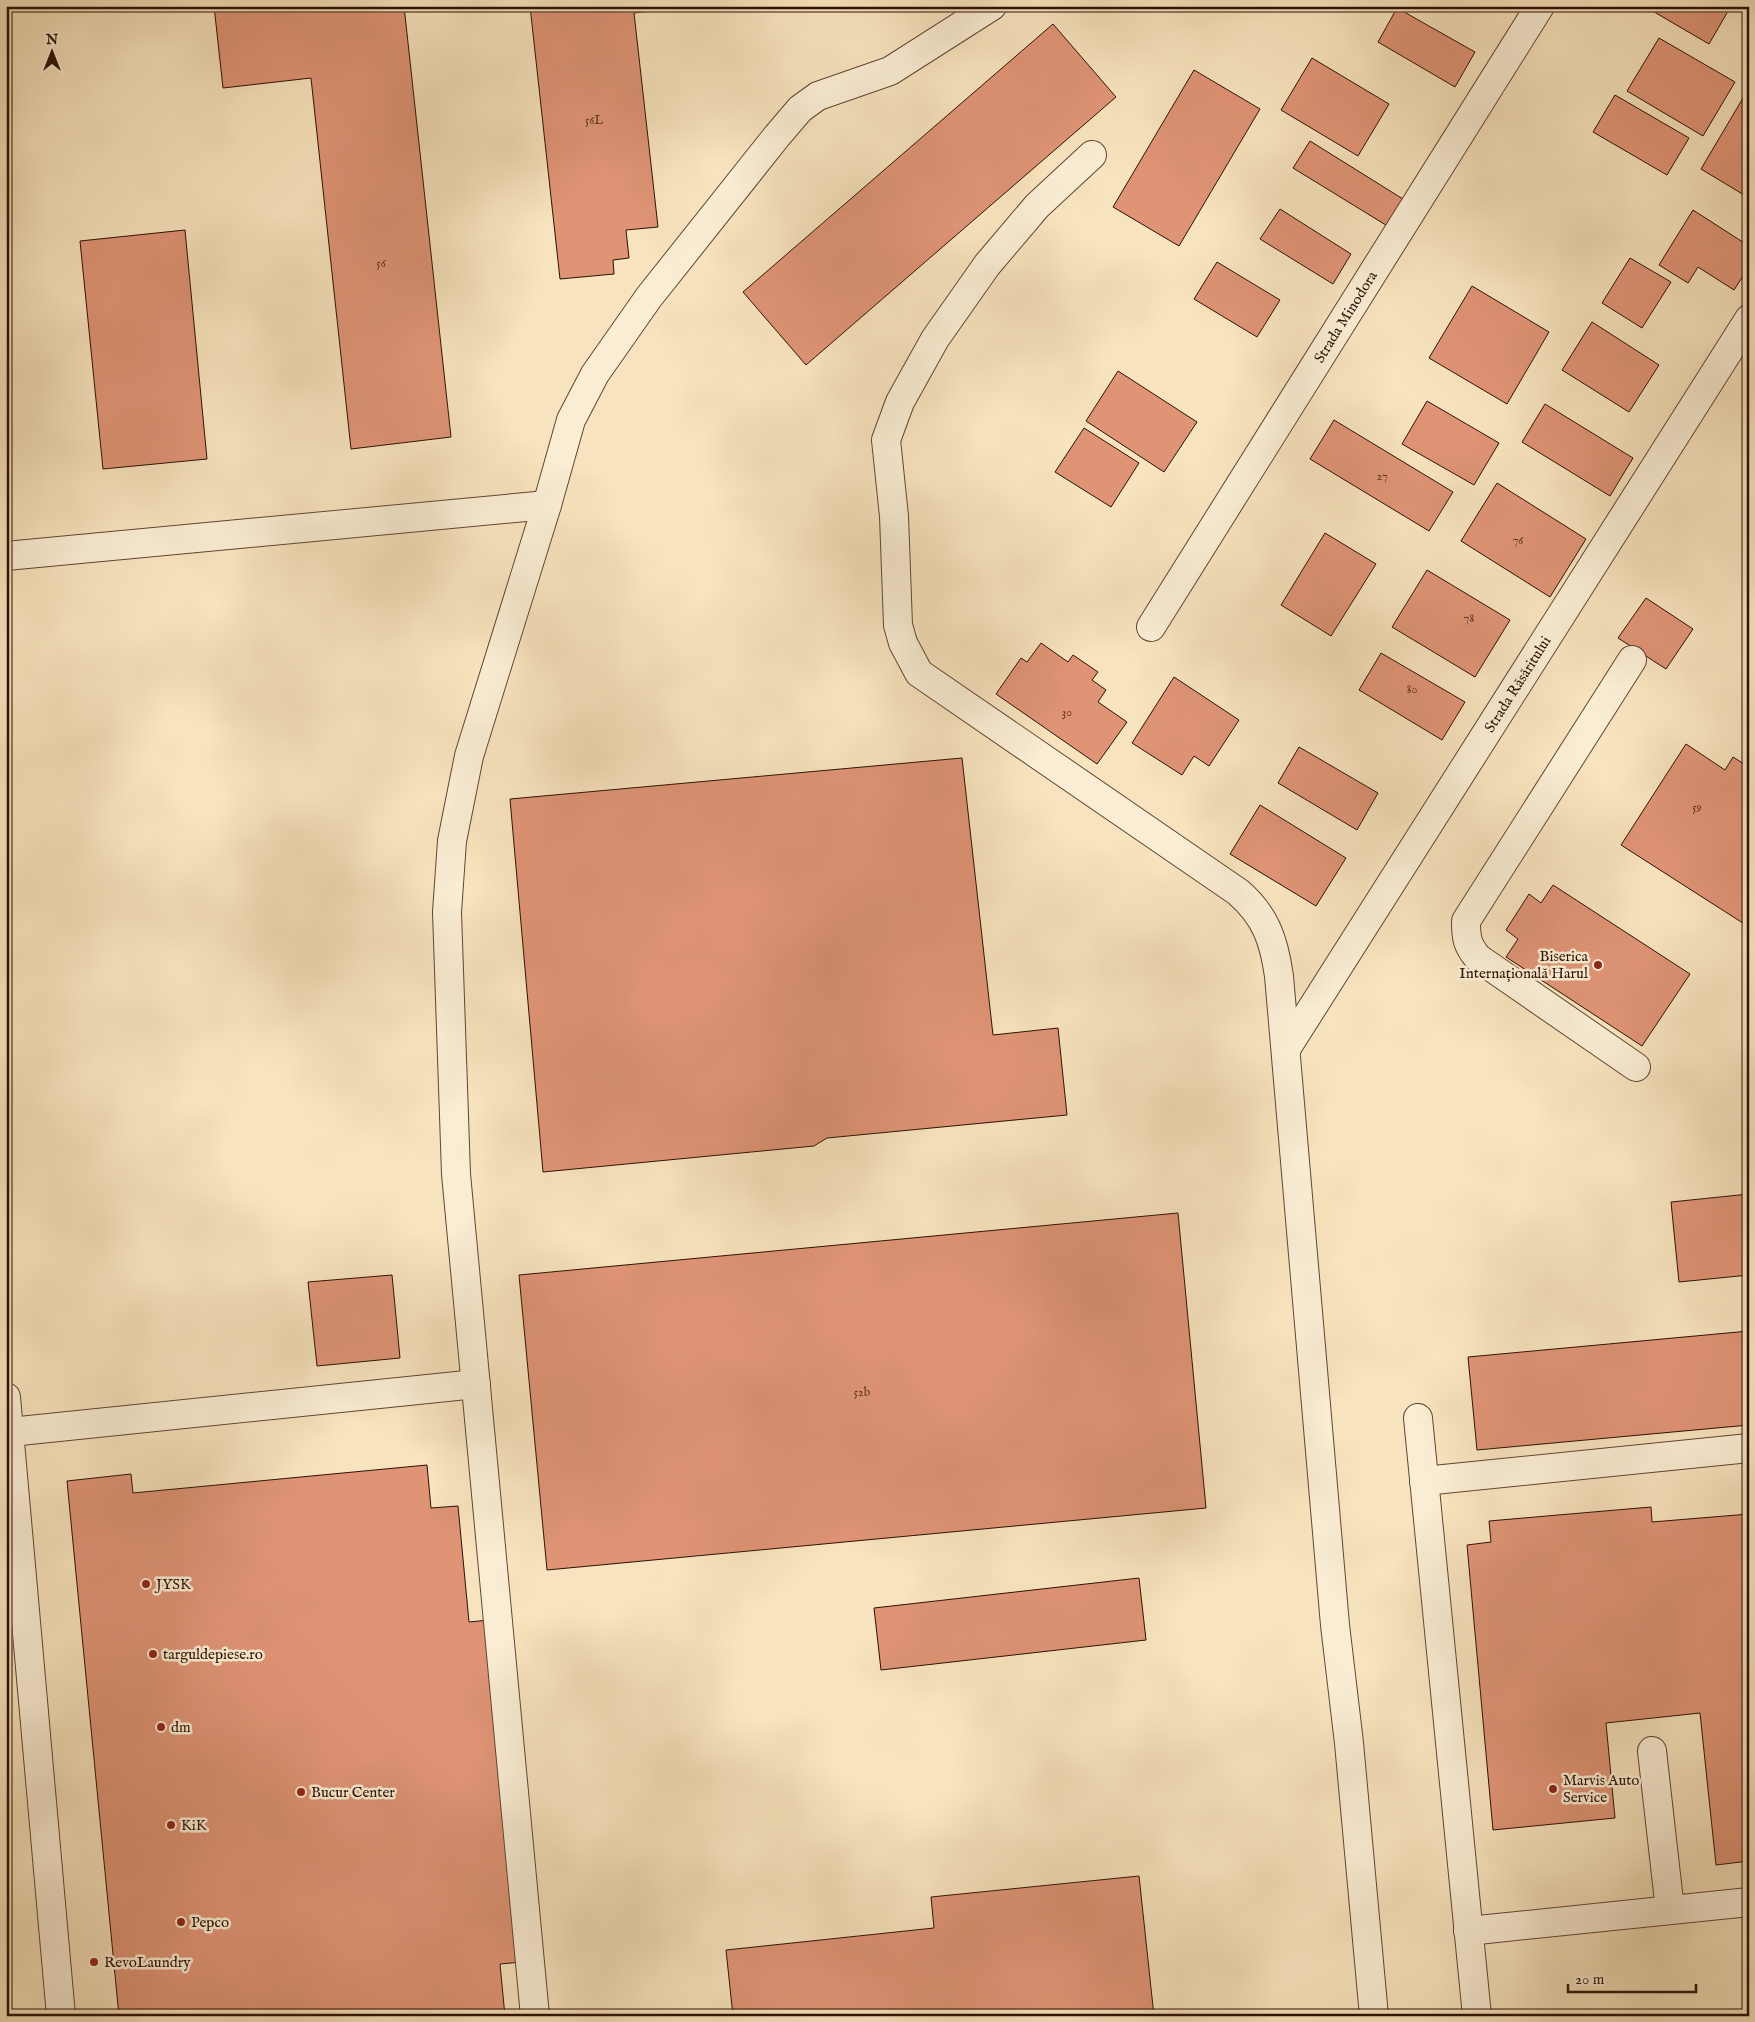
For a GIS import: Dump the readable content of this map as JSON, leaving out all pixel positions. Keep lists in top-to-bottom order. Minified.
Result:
{"streets":{"street":["Strada Minodora","Strada Răsăritului"]},"places":["Biserica Internațională Harul","JYSK","targuldepiese.ro","dm","Marvis Auto Service","Bucur Center","KiK","Pepco","RevoLaundry"],"house_numbers":["56L","56","27","76","78","80","30","59","52b"],"scale_bar":"20 m","north":"top"}
